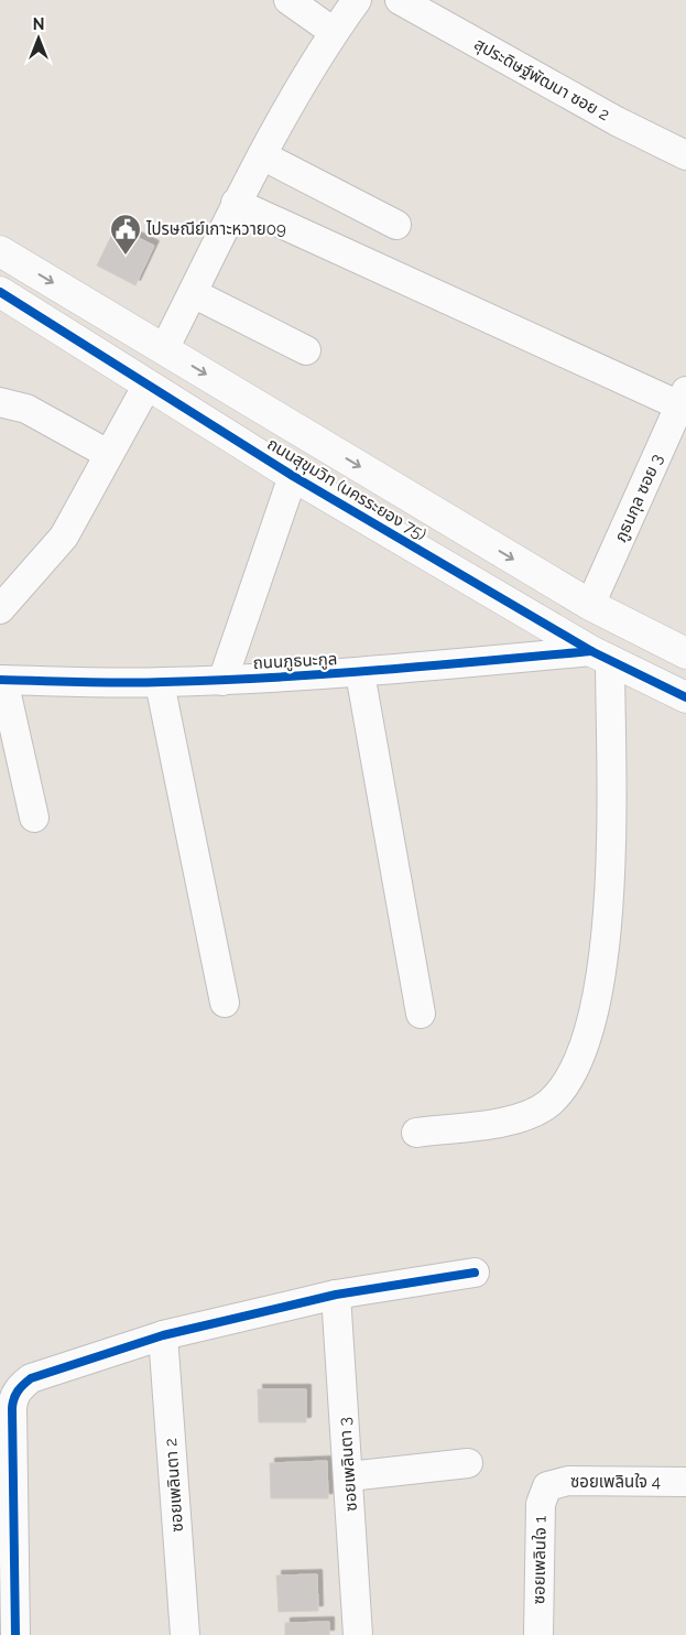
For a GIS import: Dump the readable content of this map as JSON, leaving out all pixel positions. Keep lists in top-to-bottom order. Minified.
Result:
{"streets":{"street":["สุประดิษฐ์พัฒนา ซอย 2","ถนนสุขุมวิท (นครระยอง 75)","ภูธนกุล ซอย 3","ถนนภูธนะกูล","ซอยเพลินตา 3","ซอยเพลินใจ 4","ซอยเพลินตา 2","ซอยเพลินใจ 1"]},"crossings":[["ถนนสุขุมวิท (นครระยอง 75)","ภูธนกุล ซอย 3"],["ถนนสุขุมวิท (นครระยอง 75)","ถนนภูธนะกูล"],["ซอยเพลินใจ 4","ซอยเพลินใจ 1"]],"places":{"public building":["ไปรษณีย์เกาะหวาย09"]},"north":"top"}
